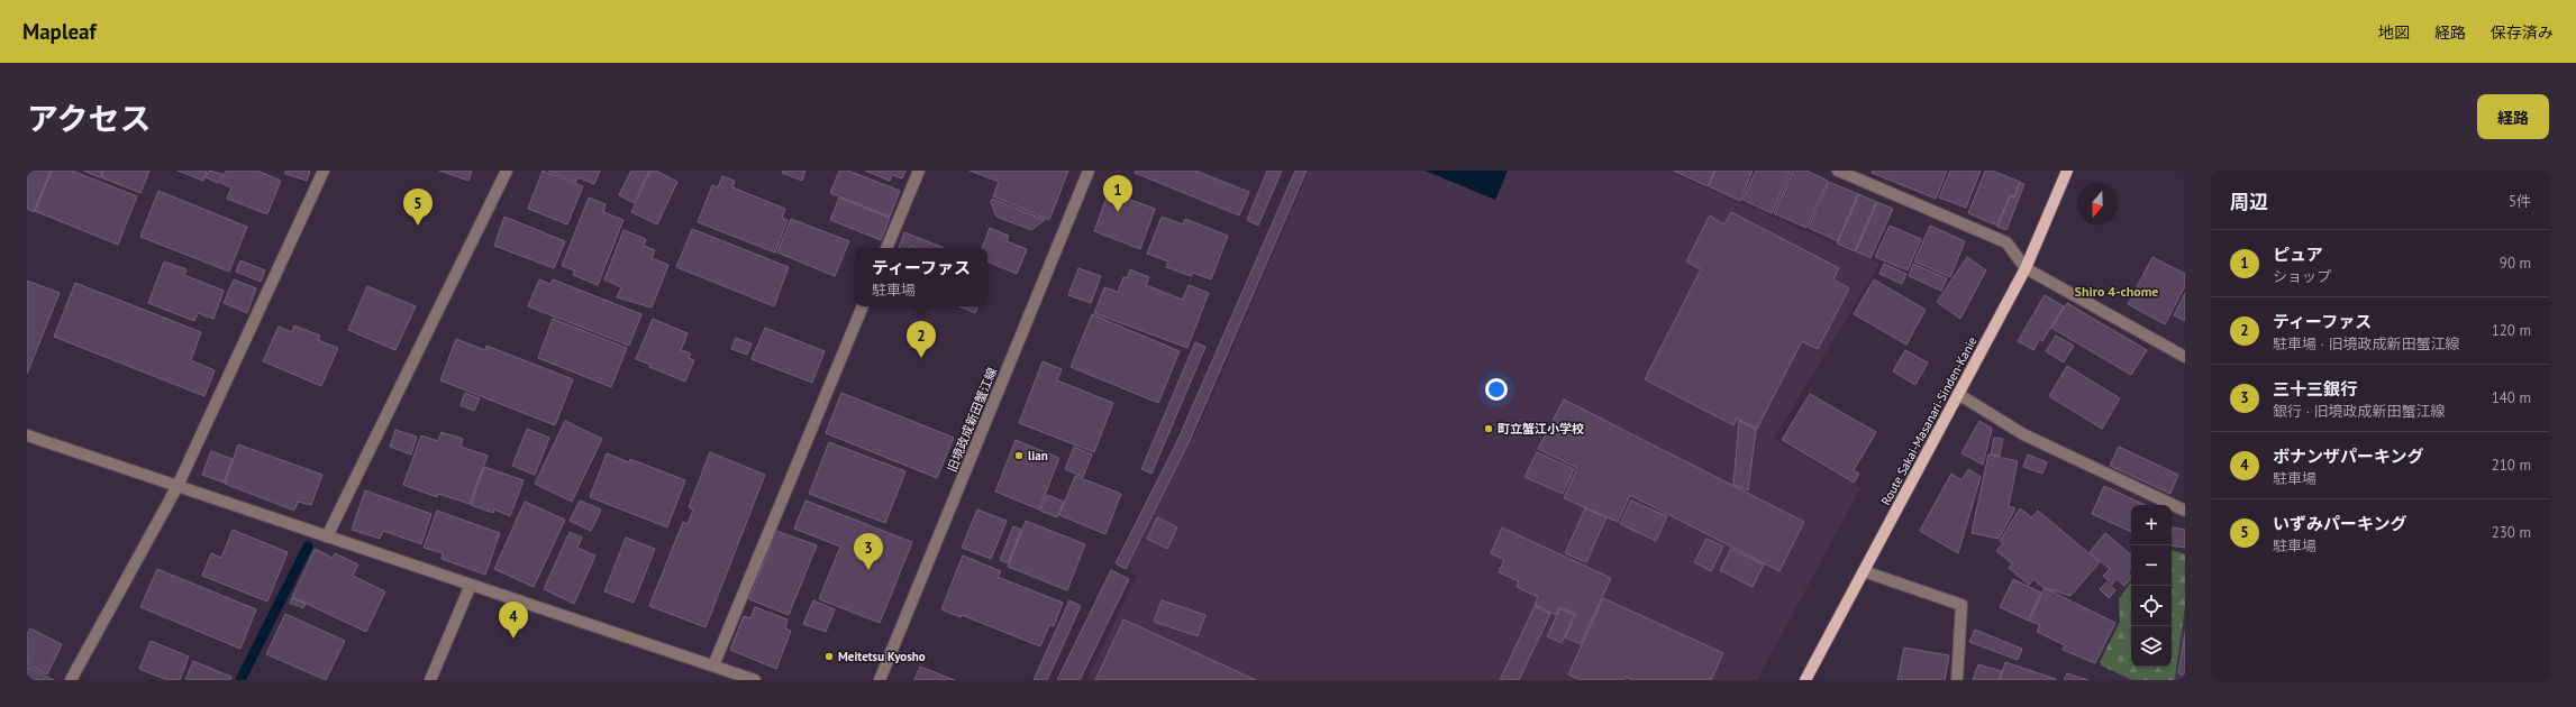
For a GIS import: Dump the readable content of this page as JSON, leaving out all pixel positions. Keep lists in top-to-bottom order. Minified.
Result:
{"streets":{"main road":["Route Sakai-Masanari-Sinden-Kanie"],"street":["旧境政成新田蟹江線"]},"districts":["Shiro 4-chome"],"places":["町立蟹江小学校","lian","Meitetsu Kyosho"],"north":"bottom","page":{"header":"Mapleaf","nav":["地図","経路","保存済み"],"title":"アクセス","buttons":"経路","heading":["周辺","5件"],"pins":["1","5","2","3","4"],"list":[{"mark":"1","name":"ピュア","note":"ショップ","value":"90 m"},{"mark":"2","name":"ティーファス","note":"駐車場 · 旧境政成新田蟹江線","value":"120 m"},{"mark":"3","name":"三十三銀行","note":"銀行 · 旧境政成新田蟹江線","value":"140 m"},{"mark":"4","name":"ボナンザパーキング","note":"駐車場","value":"210 m"},{"mark":"5","name":"いずみパーキング","note":"駐車場","value":"230 m"}],"popup":["ティーファス","駐車場"],"map_buttons":["+","−"]}}
